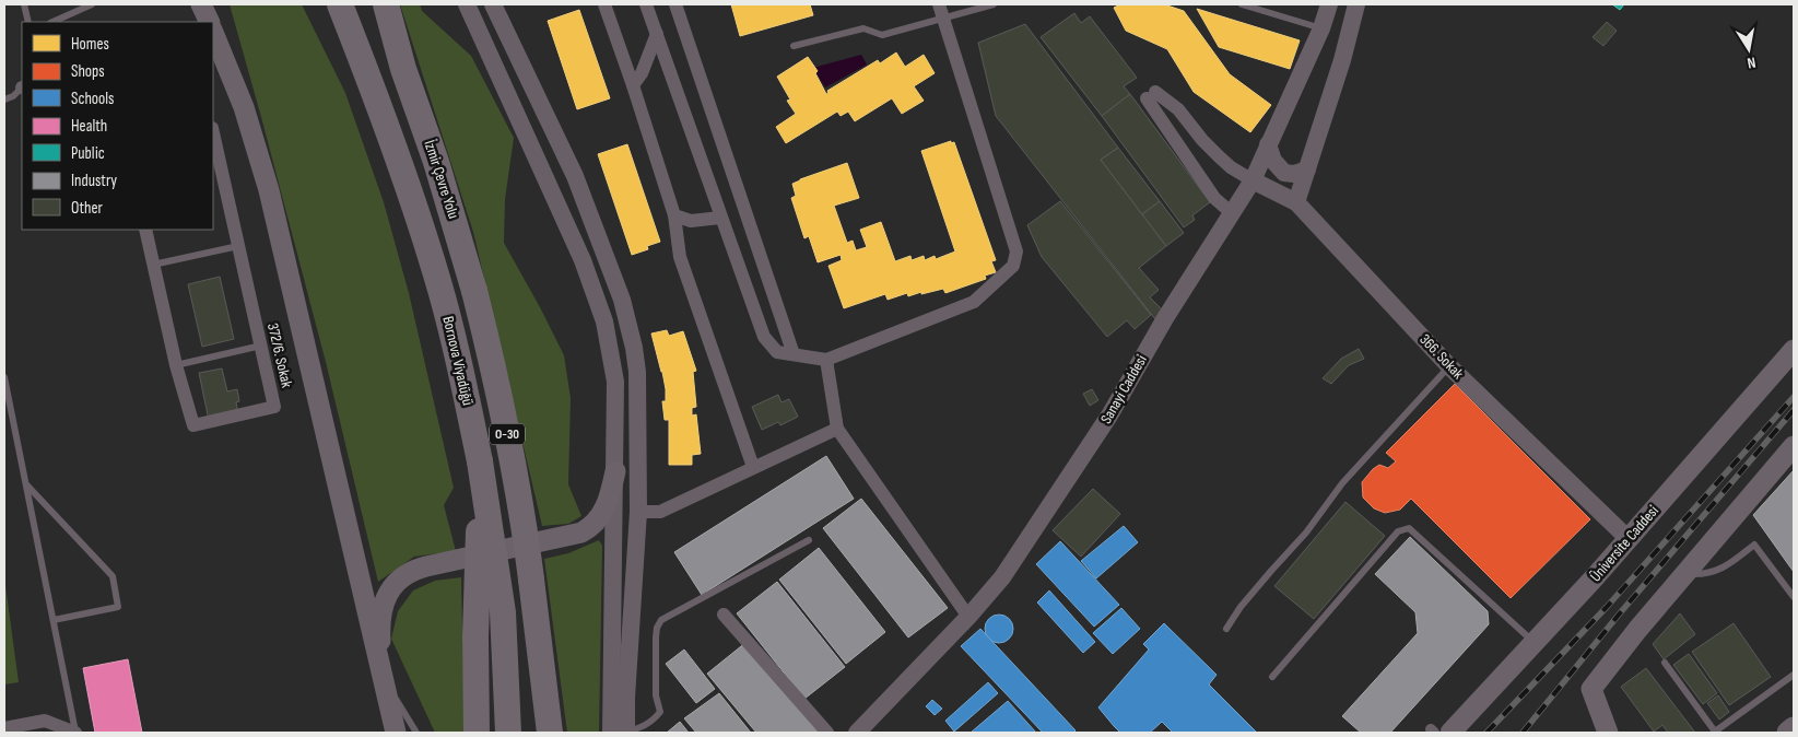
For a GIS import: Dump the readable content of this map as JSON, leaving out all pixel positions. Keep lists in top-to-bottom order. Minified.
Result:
{"streets":{"highway":["İzmir Çevre Yolu","Bornova Viyadüğü","O-30"],"main road":["Üniversite Caddesi"],"street":["372/6. Sokak","366. Sokak","Sanayi Caddesi"]},"crossings":[["İzmir Çevre Yolu","O-30"],["366. Sokak","Sanayi Caddesi"],["366. Sokak","Üniversite Caddesi"]],"legend":["Homes","Shops","Schools","Health","Public","Industry","Other"],"north":"bottom"}
